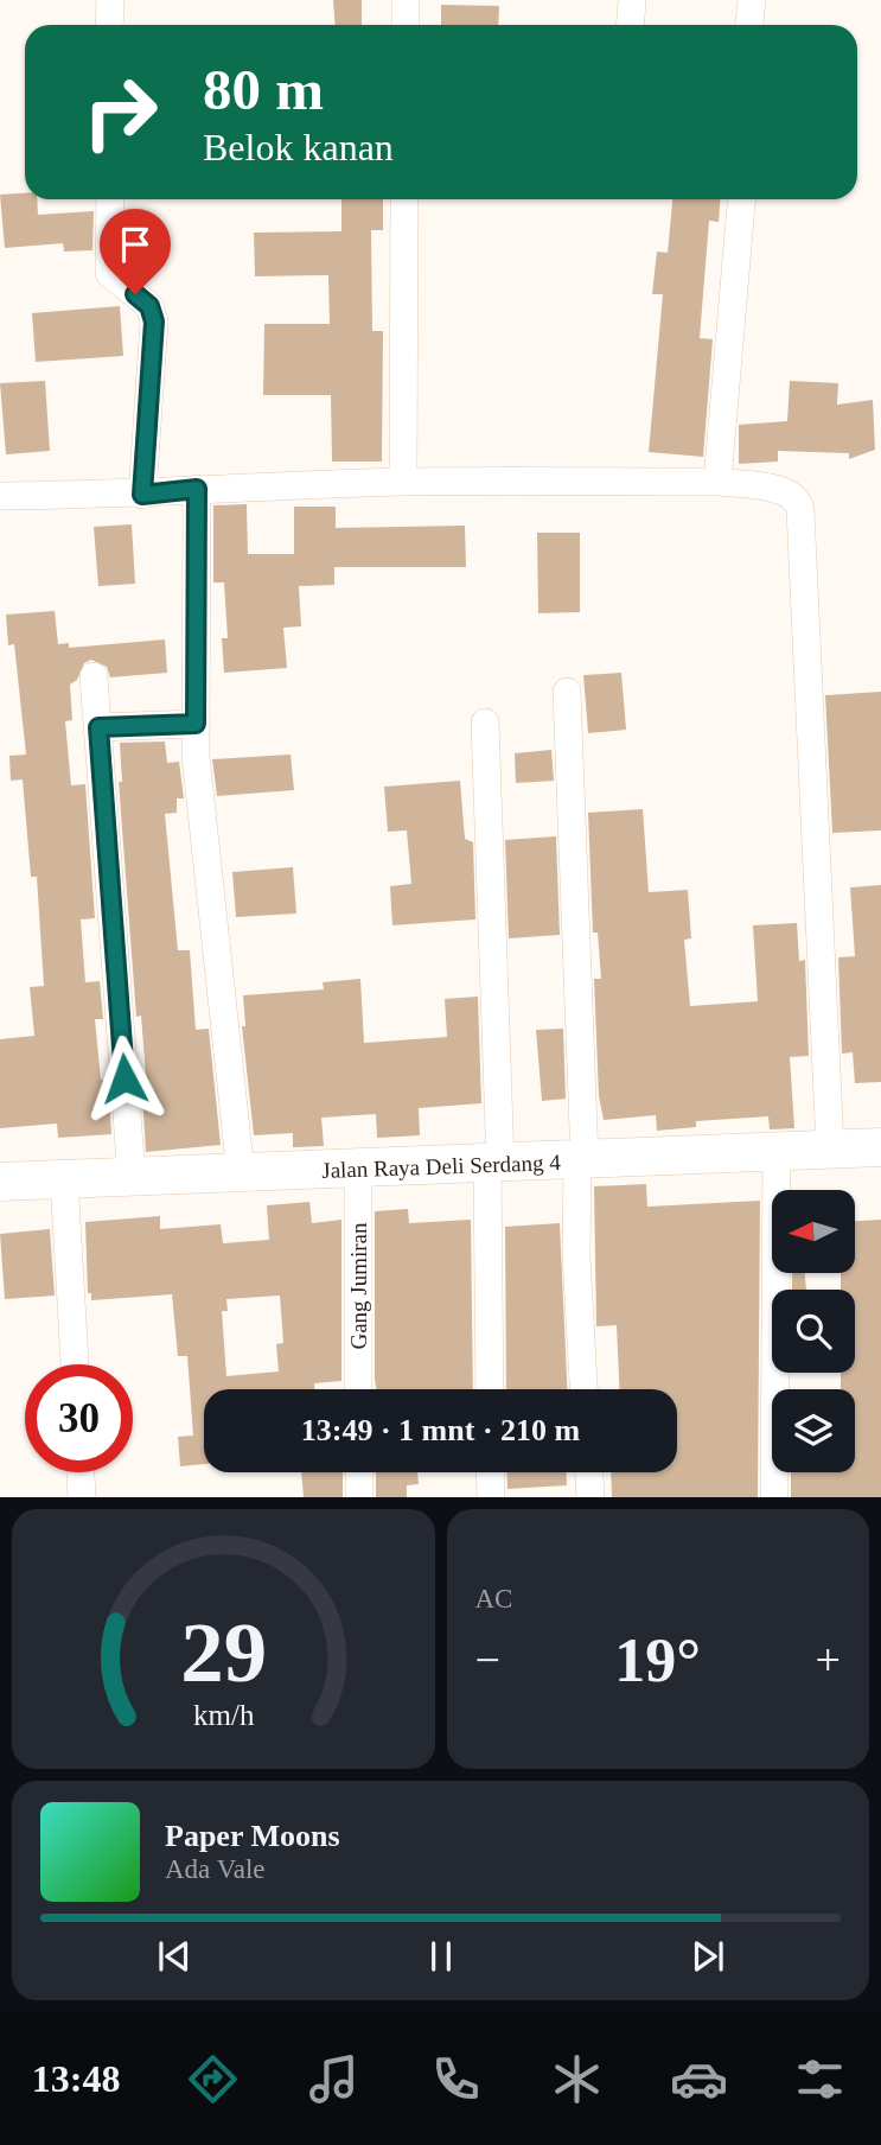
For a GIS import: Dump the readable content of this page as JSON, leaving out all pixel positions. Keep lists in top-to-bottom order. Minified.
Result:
{"streets":{"street":["Jalan Raya Deli Serdang 4","Gang Jumiran"]},"crossings":[["Jalan Raya Deli Serdang 4","Gang Jumiran"]],"north":"left","page":{"turn":["80 m","Belok kanan"],"limit":"30","trip":"13:49 · 1 mnt · 210 m","tile":"AC","heat":["−","19°","+"],"song":["Paper Moons","Ada Vale"],"tabs":"13:48","gauge":["29","km/h"]}}
